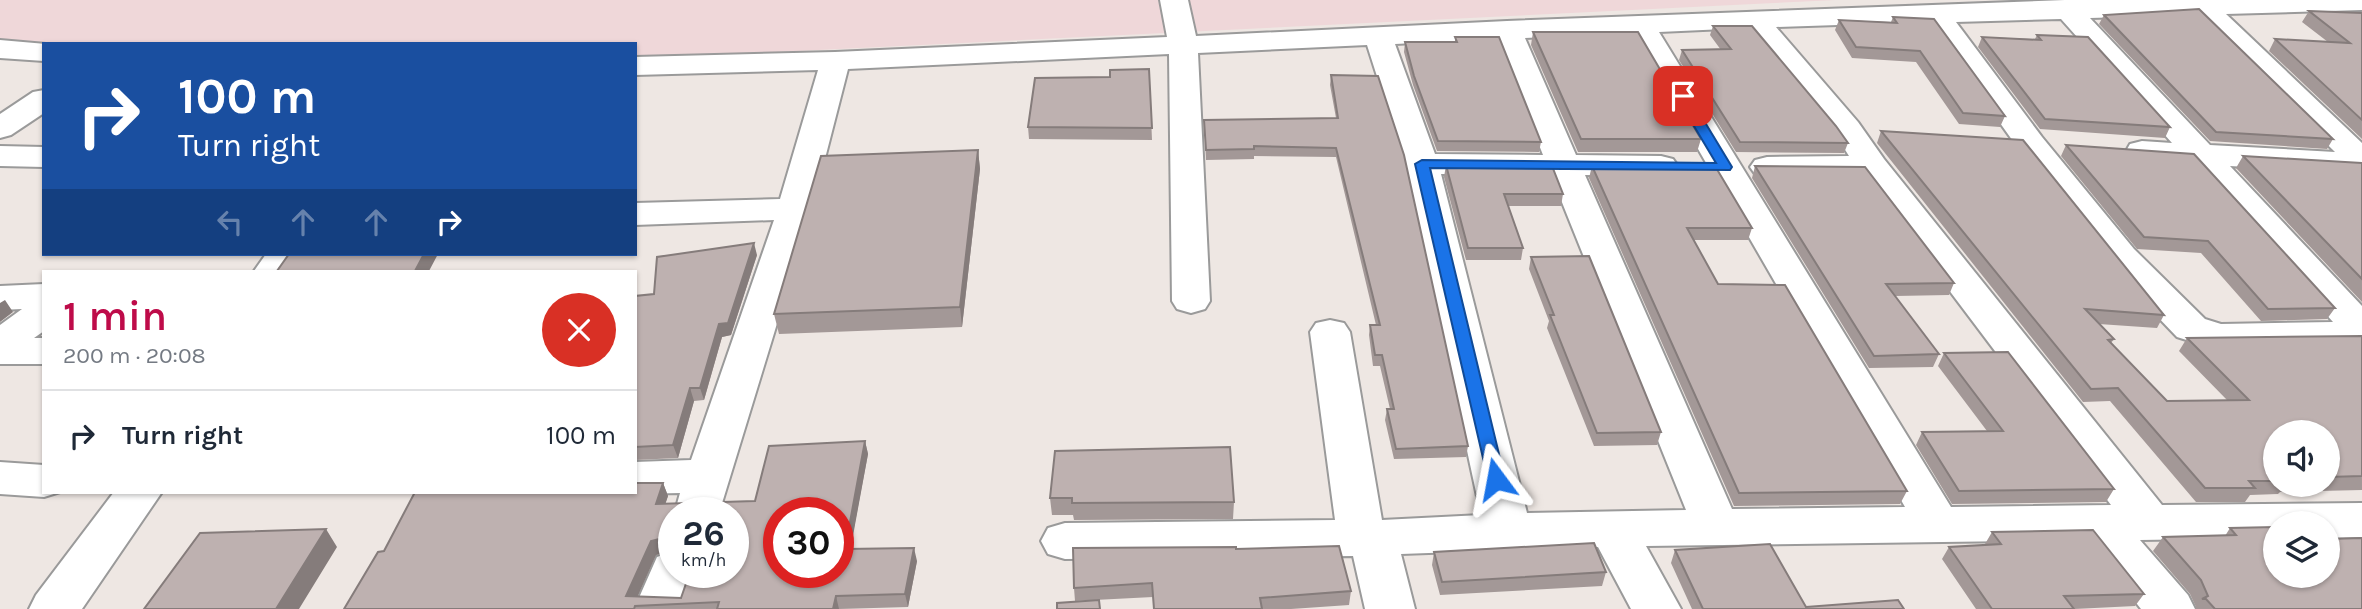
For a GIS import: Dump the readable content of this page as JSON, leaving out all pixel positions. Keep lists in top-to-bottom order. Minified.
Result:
{"page":{"turn":["100 m","Turn right"],"heading":["1 min","200 m · 20:08"],"list":[{"name":"Turn right","value":"100 m"}],"speed":"26 km/h","limit":"30"}}
